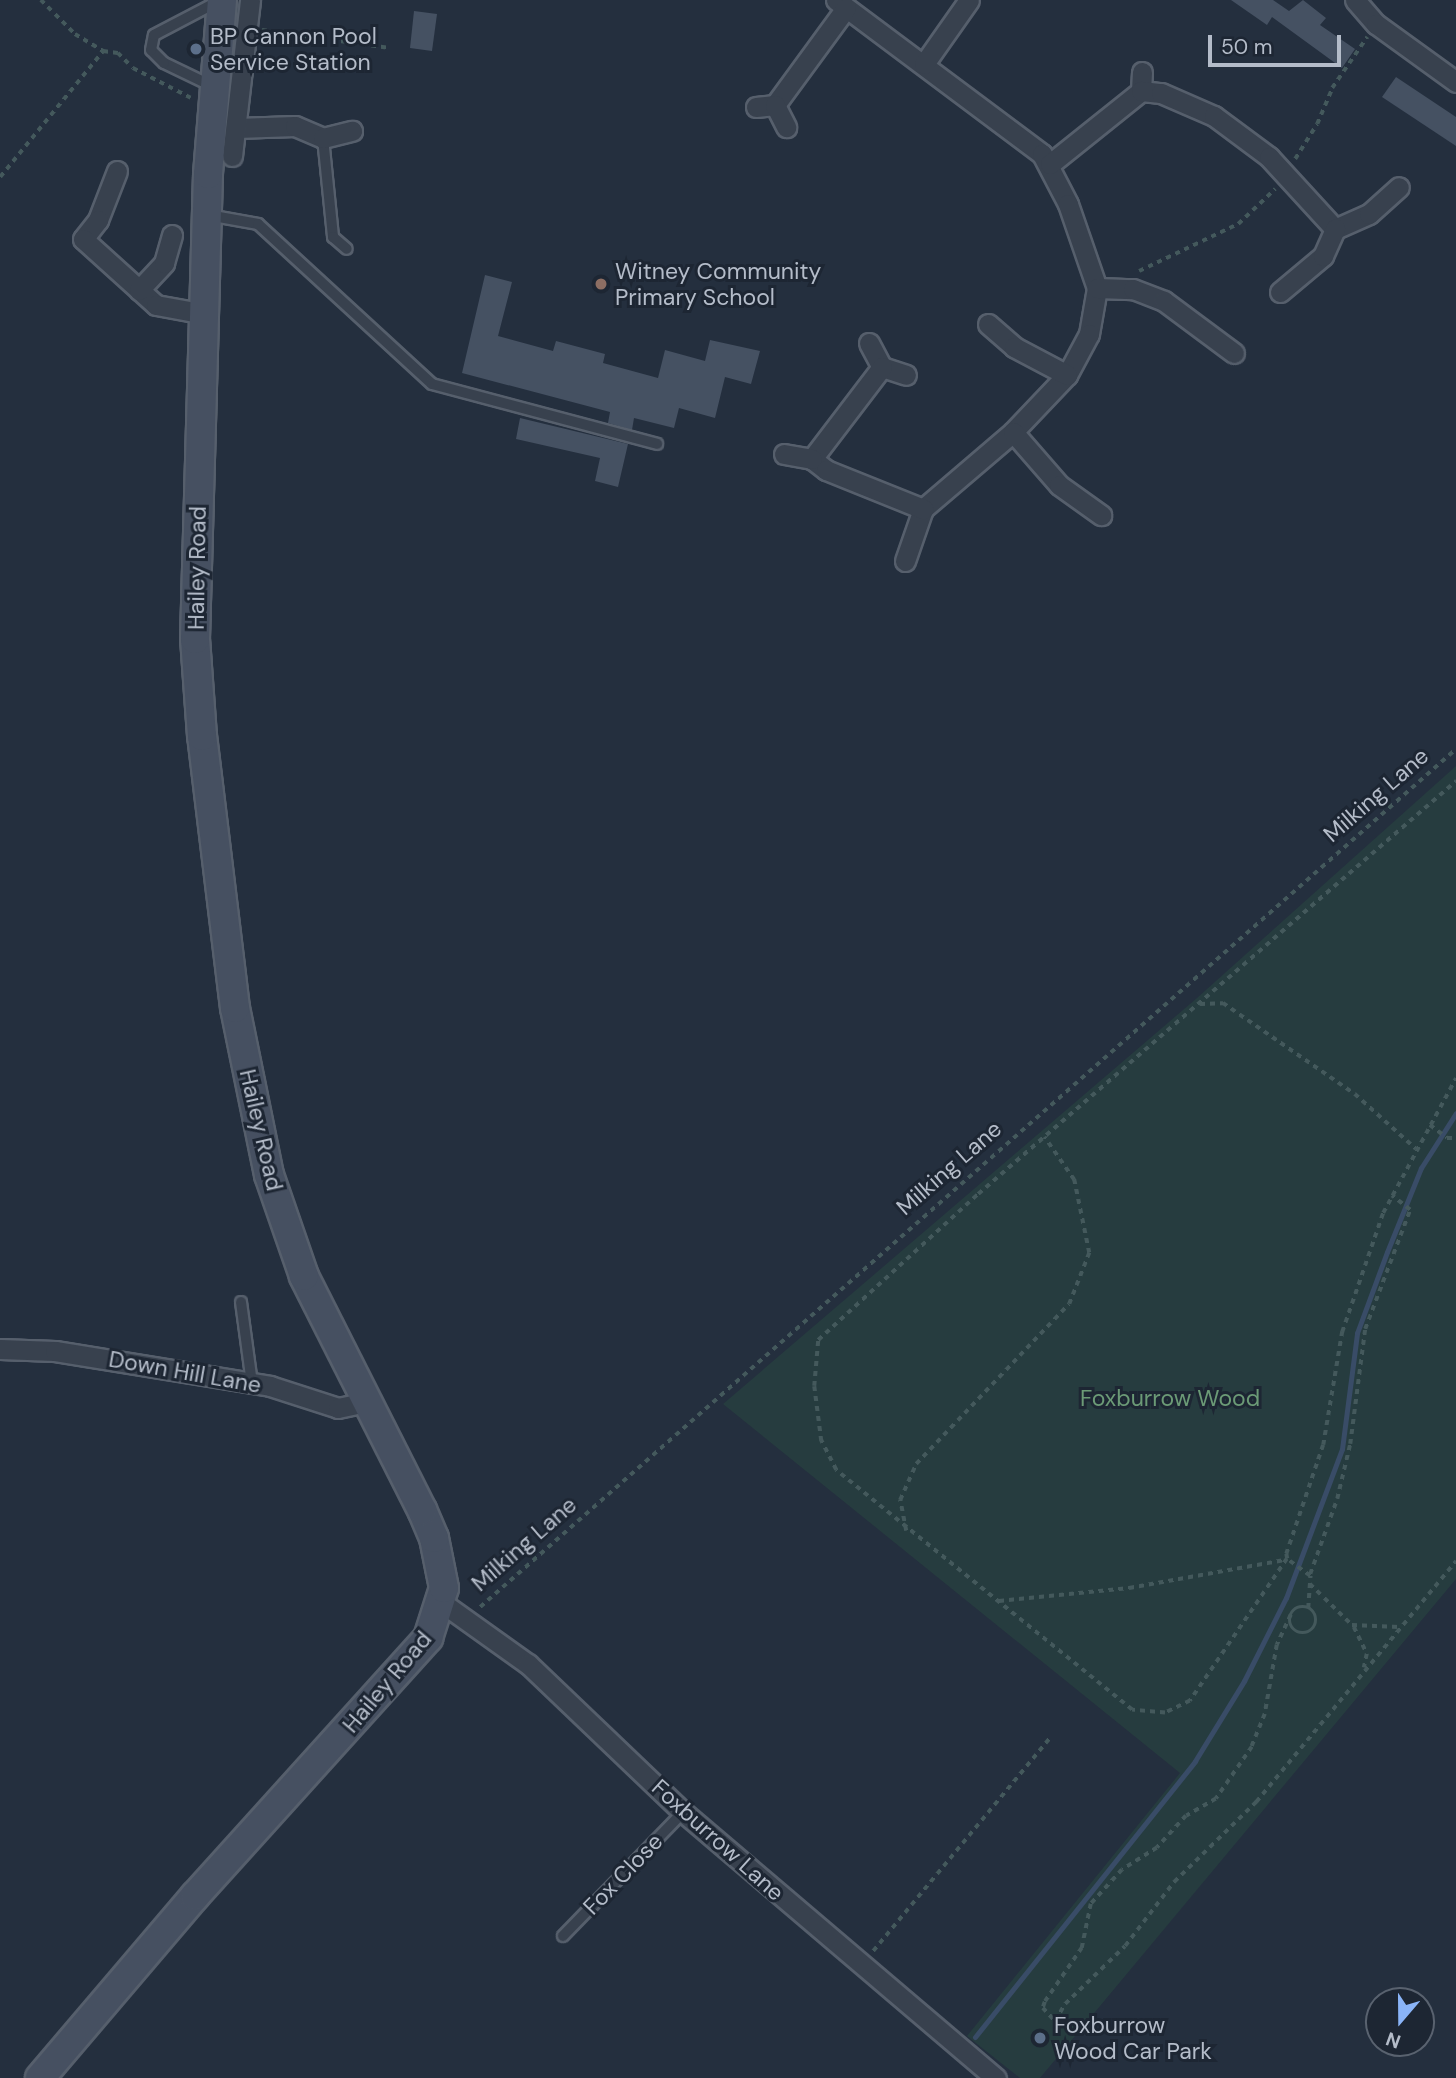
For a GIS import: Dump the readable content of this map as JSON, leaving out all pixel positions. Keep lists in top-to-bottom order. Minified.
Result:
{"streets":{"main road":["Hailey Road"],"street":["Down Hill Lane","Foxburrow Lane"],"lane":["Fox Close"],"path":["Milking Lane"]},"crossings":[["Hailey Road","Down Hill Lane"],["Hailey Road","Foxburrow Lane"],["Milking Lane","Foxburrow Lane"],["Foxburrow Lane","Fox Close"]],"parks":["Foxburrow Wood"],"places":["BP Cannon Pool Service Station","Witney Community Primary School","Foxburrow Wood Car Park"],"scale_bar":"50 m","north":"bottom"}
